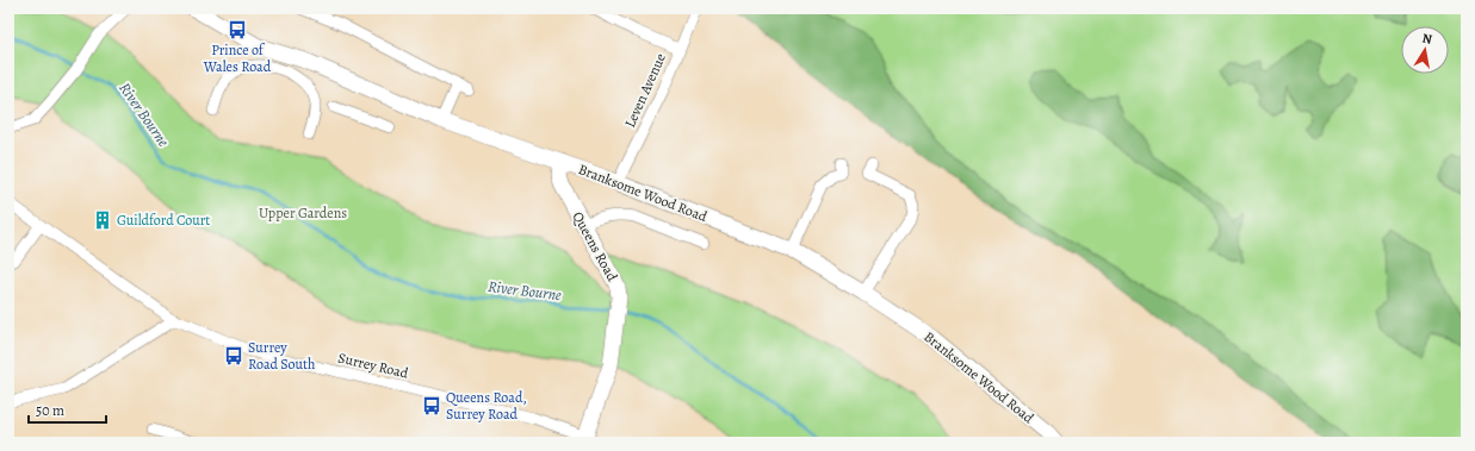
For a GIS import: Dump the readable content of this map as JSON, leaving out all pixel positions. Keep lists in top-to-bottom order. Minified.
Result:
{"streets":{"street":["Leven Avenue","Branksome Wood Road","Queens Road","Surrey Road"]},"crossings":[["Leven Avenue","Branksome Wood Road"],["Branksome Wood Road","Queens Road"],["Queens Road","Surrey Road"]],"water":["River Bourne"],"parks":["Upper Gardens"],"places":{"bus stop":["Prince of Wales Road","Surrey Road South","Queens Road, Surrey Road"],"building":["Guildford Court"]},"scale_bar":"50 m","north":"top"}
